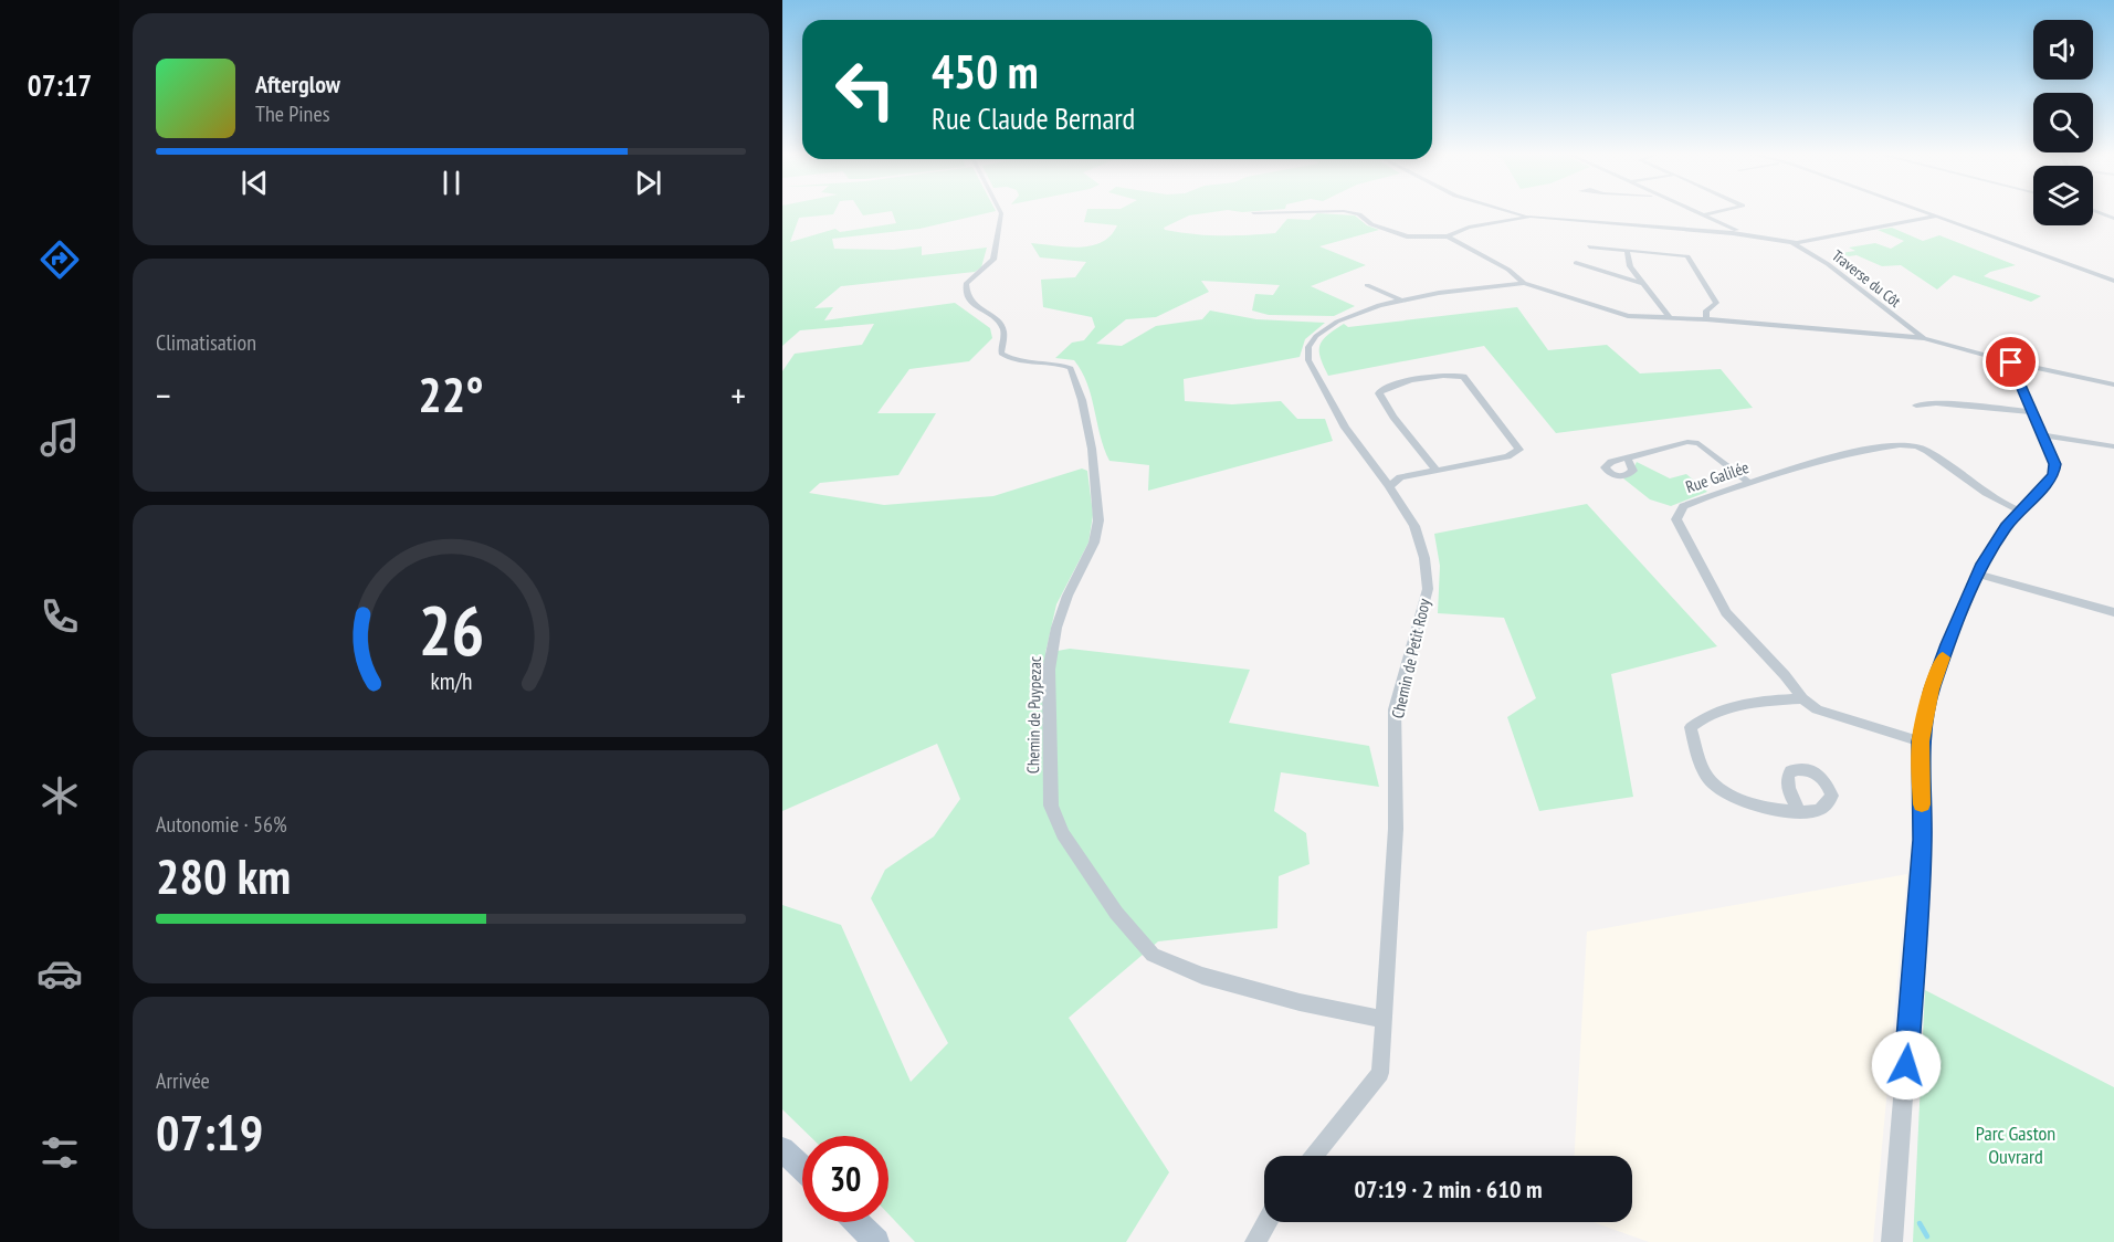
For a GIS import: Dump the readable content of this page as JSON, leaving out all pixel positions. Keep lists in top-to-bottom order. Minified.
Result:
{"streets":{"street":["Traverse du Côt","Rue Galilée","Chemin de Petit Rooy","Chemin de Puypezac"]},"crossings":[["Chemin de Petit Rooy","Chemin de Puypezac"]],"parks":["Parc Gaston Ouvrard"],"page":{"tabs":"07:17","turn":["450 m","Rue Claude Bernard"],"song":["Afterglow","The Pines"],"tile":["Climatisation",["Autonomie · 56%","280 km"],["Arrivée","07:19"]],"heat":["−","22°","+"],"limit":"30","trip":"07:19 · 2 min · 610 m","gauge":["26","km/h"]}}
